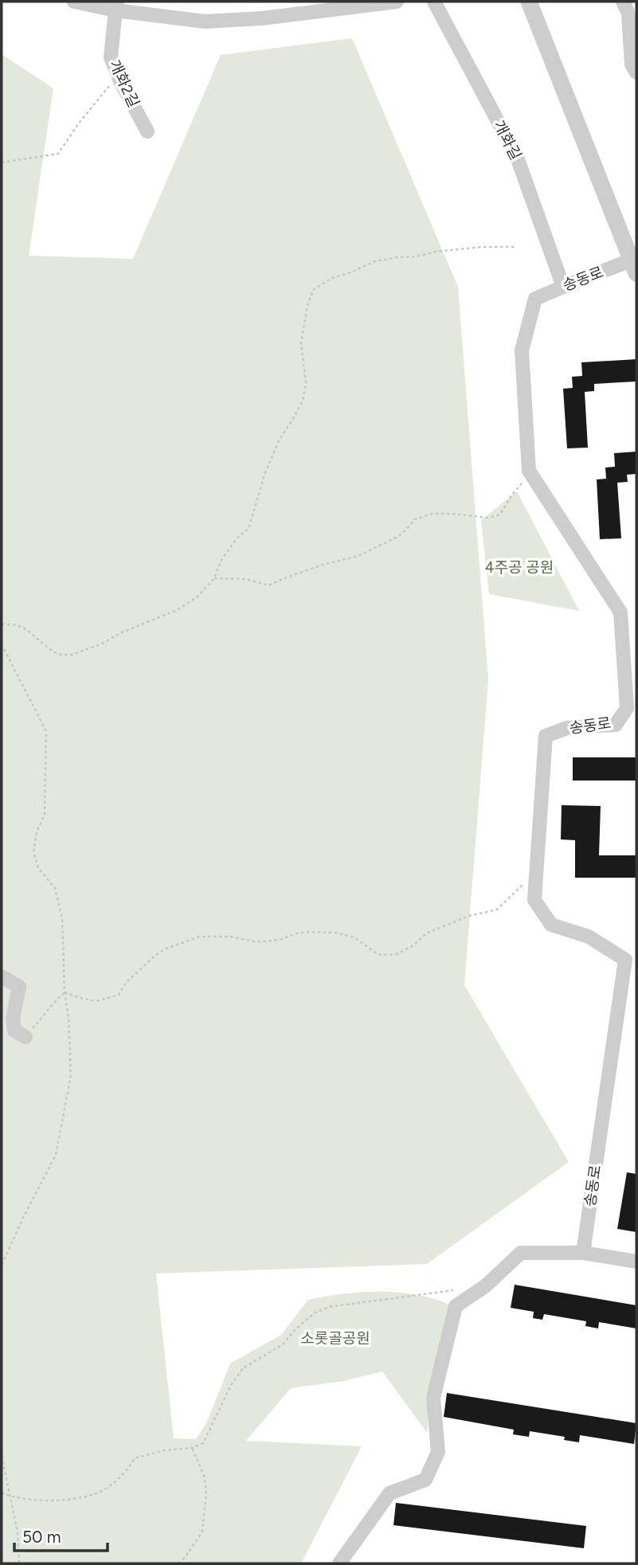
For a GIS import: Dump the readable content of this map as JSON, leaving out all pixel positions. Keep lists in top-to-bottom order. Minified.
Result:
{"streets":{"street":["개화2길","개화길","송동로"]},"crossings":[["개화길","송동로"]],"parks":["4주공 공원","소롯골공원"],"scale_bar":"50 m"}
